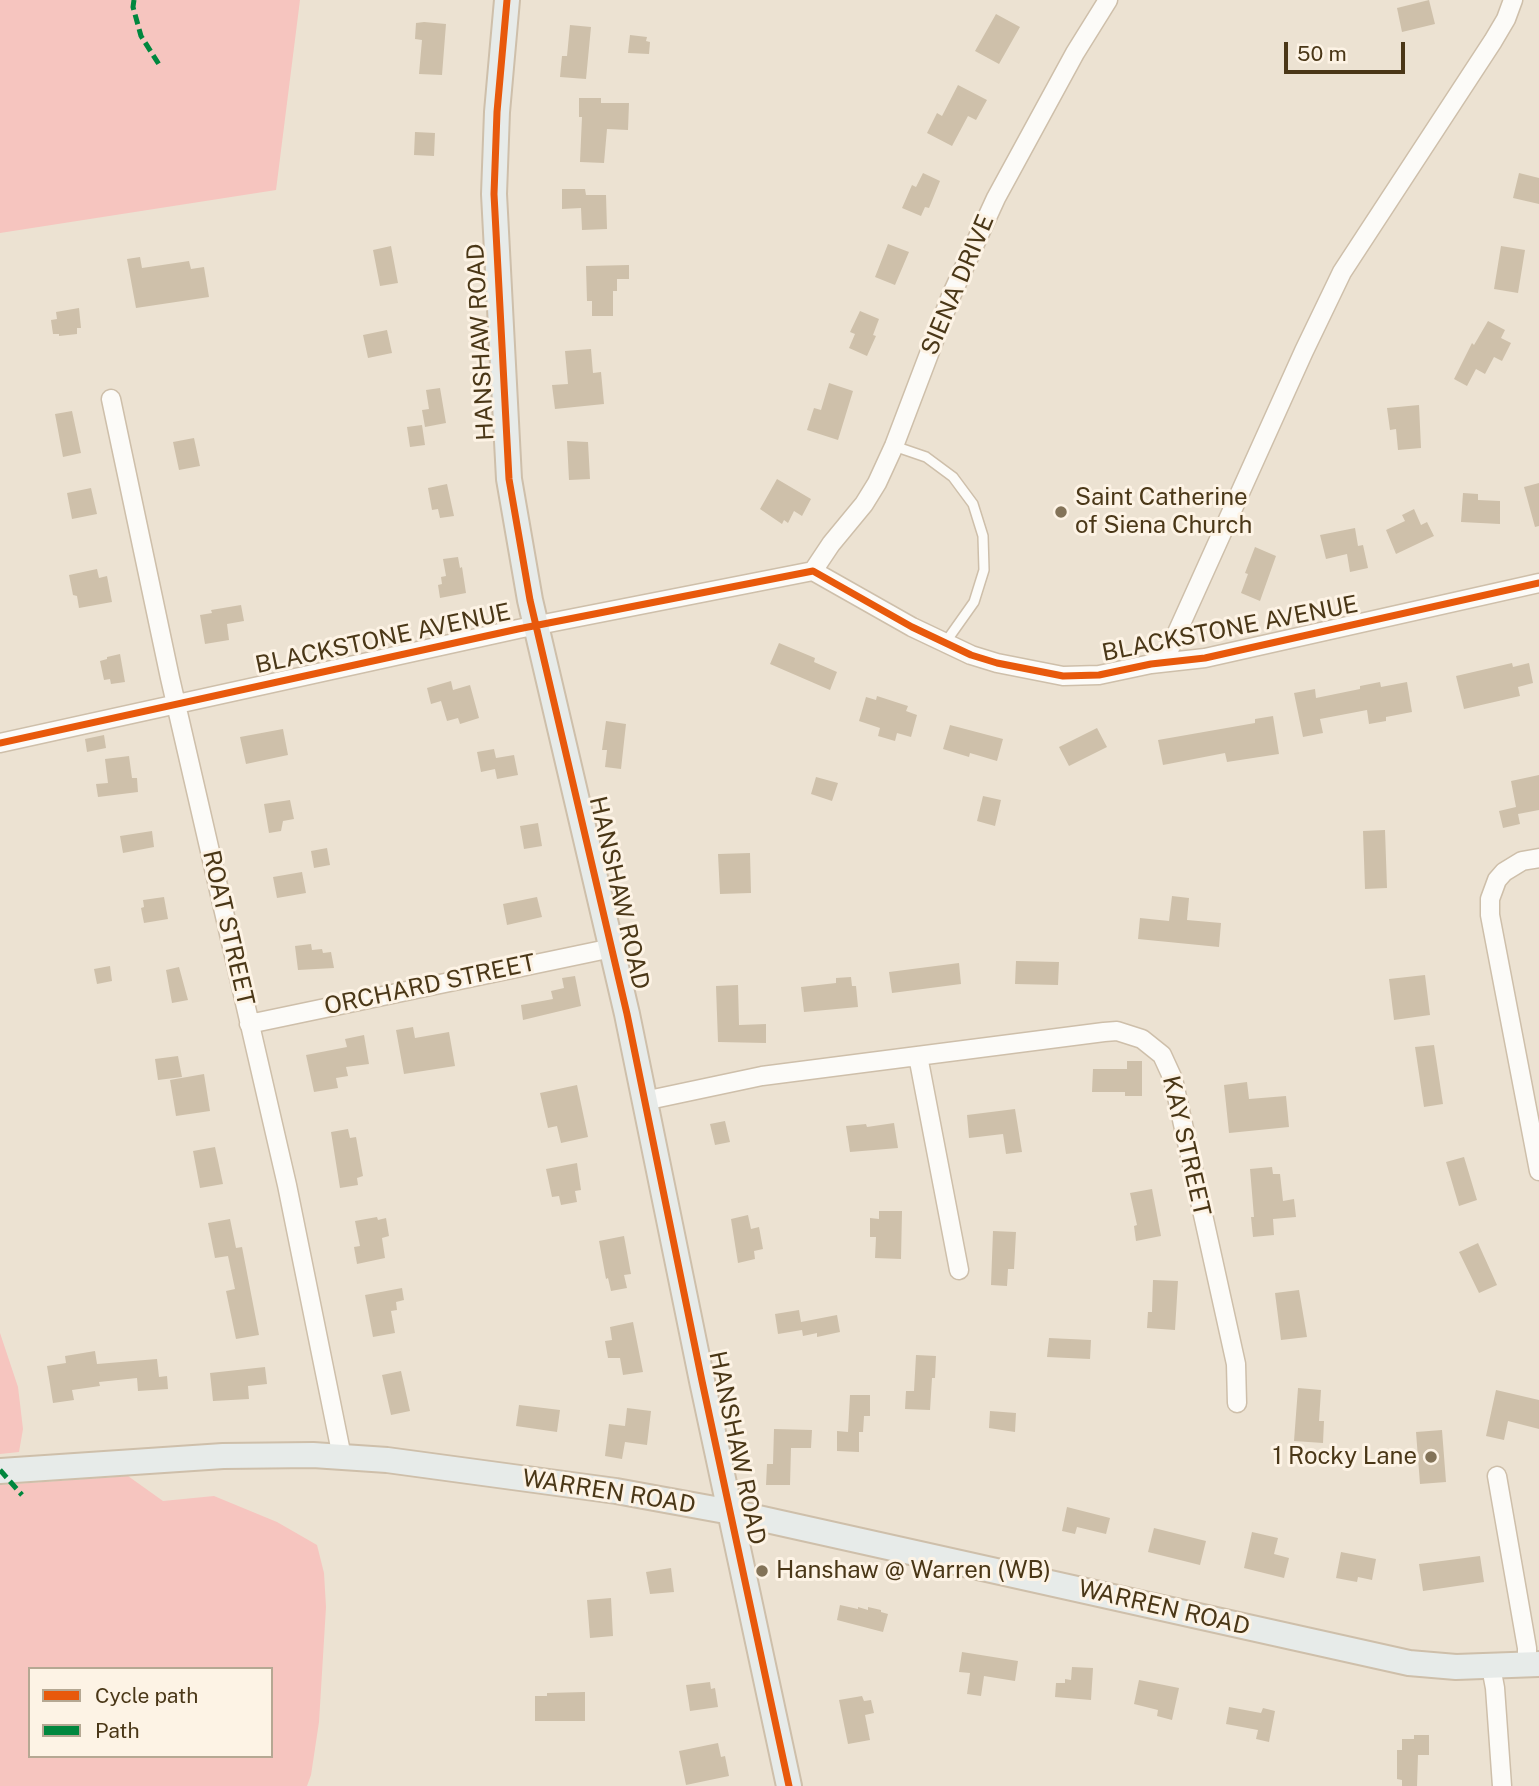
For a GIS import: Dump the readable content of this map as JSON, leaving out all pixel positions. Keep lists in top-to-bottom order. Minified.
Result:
{"streets":{"street":["SIENA DRIVE","HANSHAW ROAD","BLACKSTONE AVENUE","ROAT STREET","ORCHARD STREET","KAY STREET","WARREN ROAD"]},"crossings":[["SIENA DRIVE","BLACKSTONE AVENUE"],["HANSHAW ROAD","BLACKSTONE AVENUE"],["HANSHAW ROAD","ORCHARD STREET"],["HANSHAW ROAD","KAY STREET"],["HANSHAW ROAD","WARREN ROAD"],["BLACKSTONE AVENUE","ROAT STREET"],["ROAT STREET","ORCHARD STREET"],["ROAT STREET","WARREN ROAD"]],"places":["Saint Catherine of Siena Church","1 Rocky Lane","Hanshaw @ Warren (WB)"],"legend":["Cycle path","Path"],"scale_bar":"50 m"}
